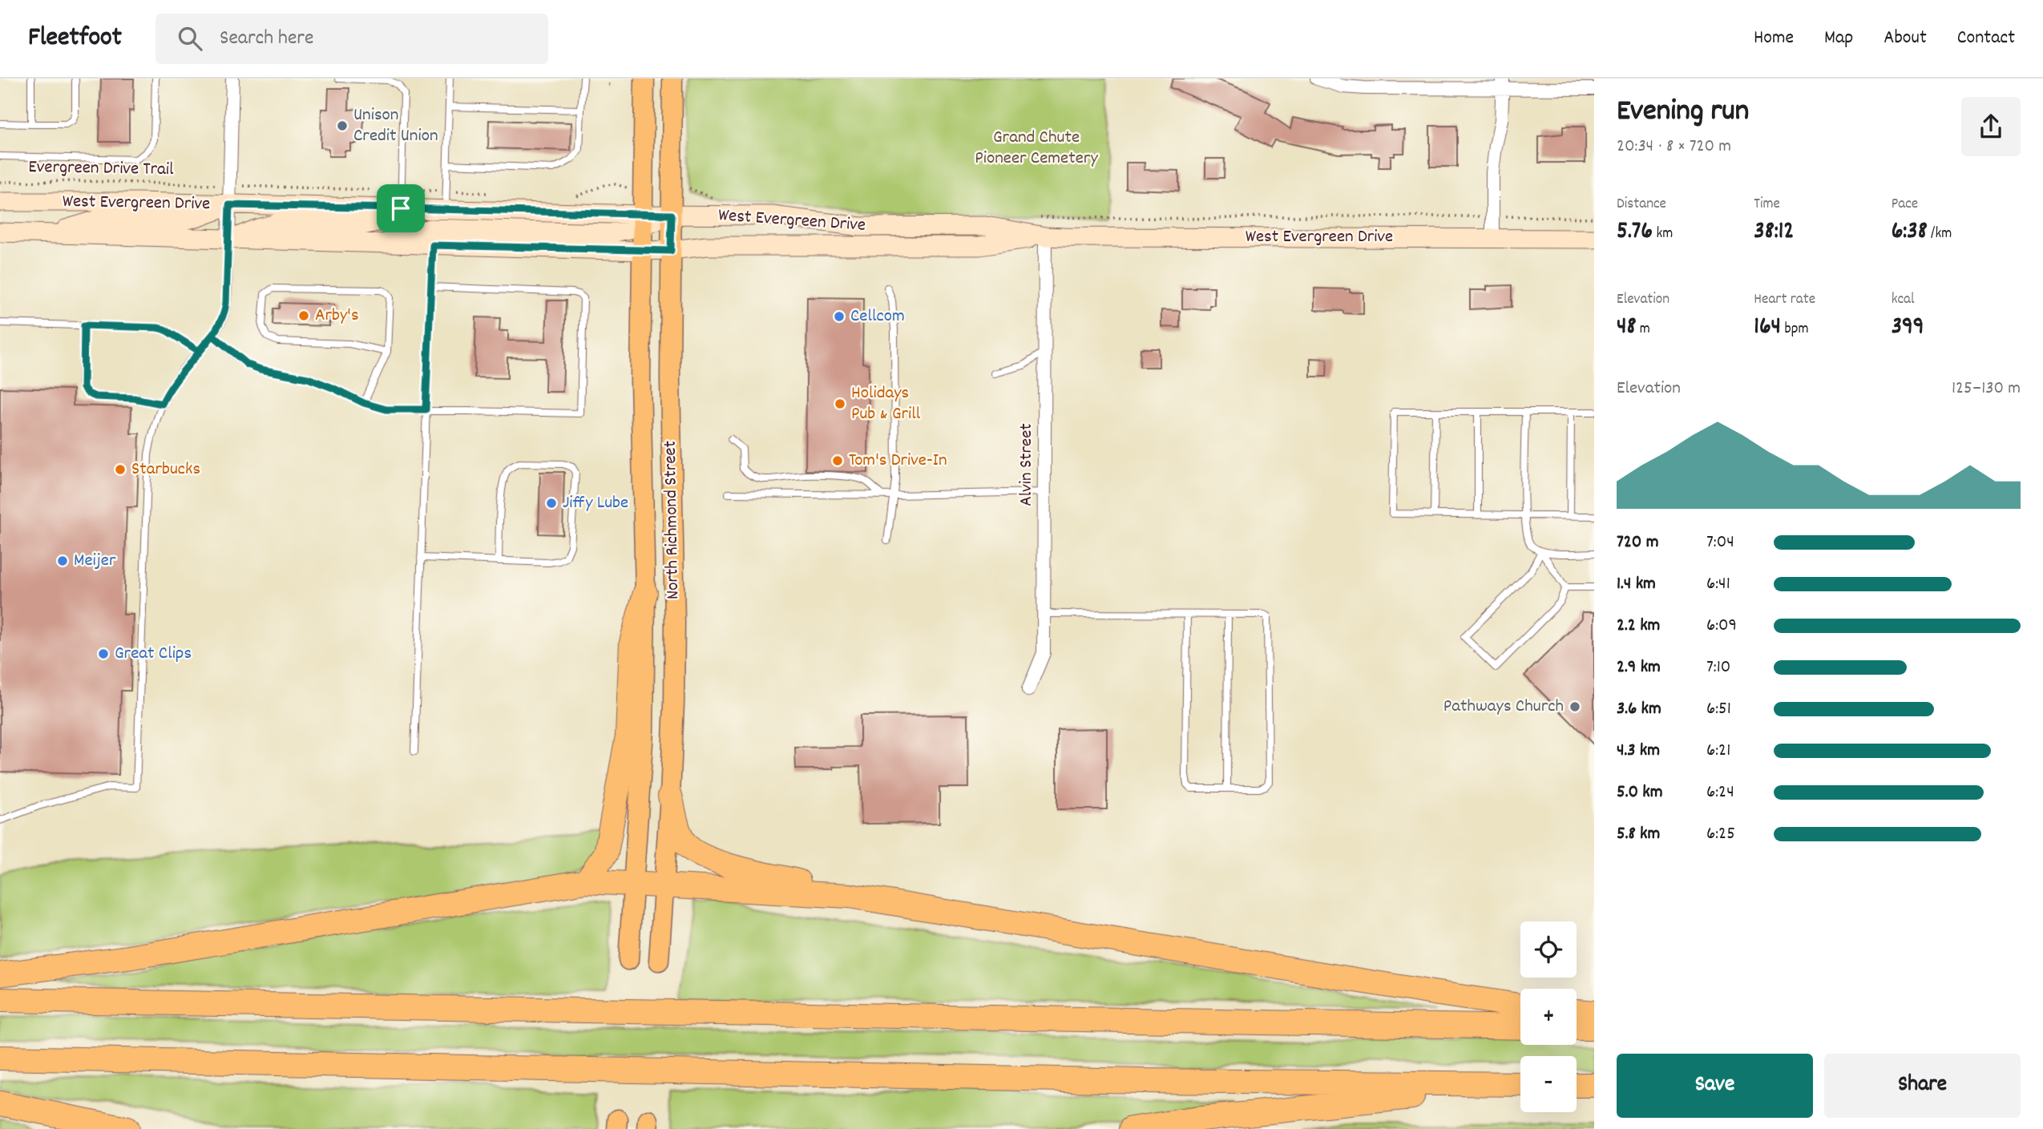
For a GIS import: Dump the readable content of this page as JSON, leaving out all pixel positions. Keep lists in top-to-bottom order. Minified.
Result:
{"streets":{"main road":["North Richmond Street"],"street":["West Evergreen Drive","Alvin Street"],"path":["Evergreen Drive Trail"]},"crossings":[["West Evergreen Drive","Alvin Street"],["West Evergreen Drive","North Richmond Street"]],"parks":["Grand Chute Pioneer Cemetery"],"places":["Unison Credit Union","Arby's","Cellcom","Holidays Pub & Grill","Tom's Drive-In","Starbucks","Jiffy Lube","Meijer","Great Clips","Pathways Church"],"page":{"header":"Fleetfoot","search":"Search here","nav":["Home","Map","About","Contact"],"heading":["Evening run","20:34 · 8 × 720 m"],"stats":[["Distance","5.76 km"],["Time","38:12"],["Pace","6:38 /km"],["Elevation","48 m"],["Heart rate","164 bpm"],["kcal","399"]],"chart":["Elevation","125–130 m"],"list":[{"name":"720 m","note":"7:04"},{"name":"1.4 km","note":"6:41"},{"name":"2.2 km","note":"6:09"},{"name":"2.9 km","note":"7:10"},{"name":"3.6 km","note":"6:51"},{"name":"4.3 km","note":"6:21"},{"name":"5.0 km","note":"6:24"},{"name":"5.8 km","note":"6:25"}],"map_buttons":["+","−"],"buttons":["Save","Share"]}}
